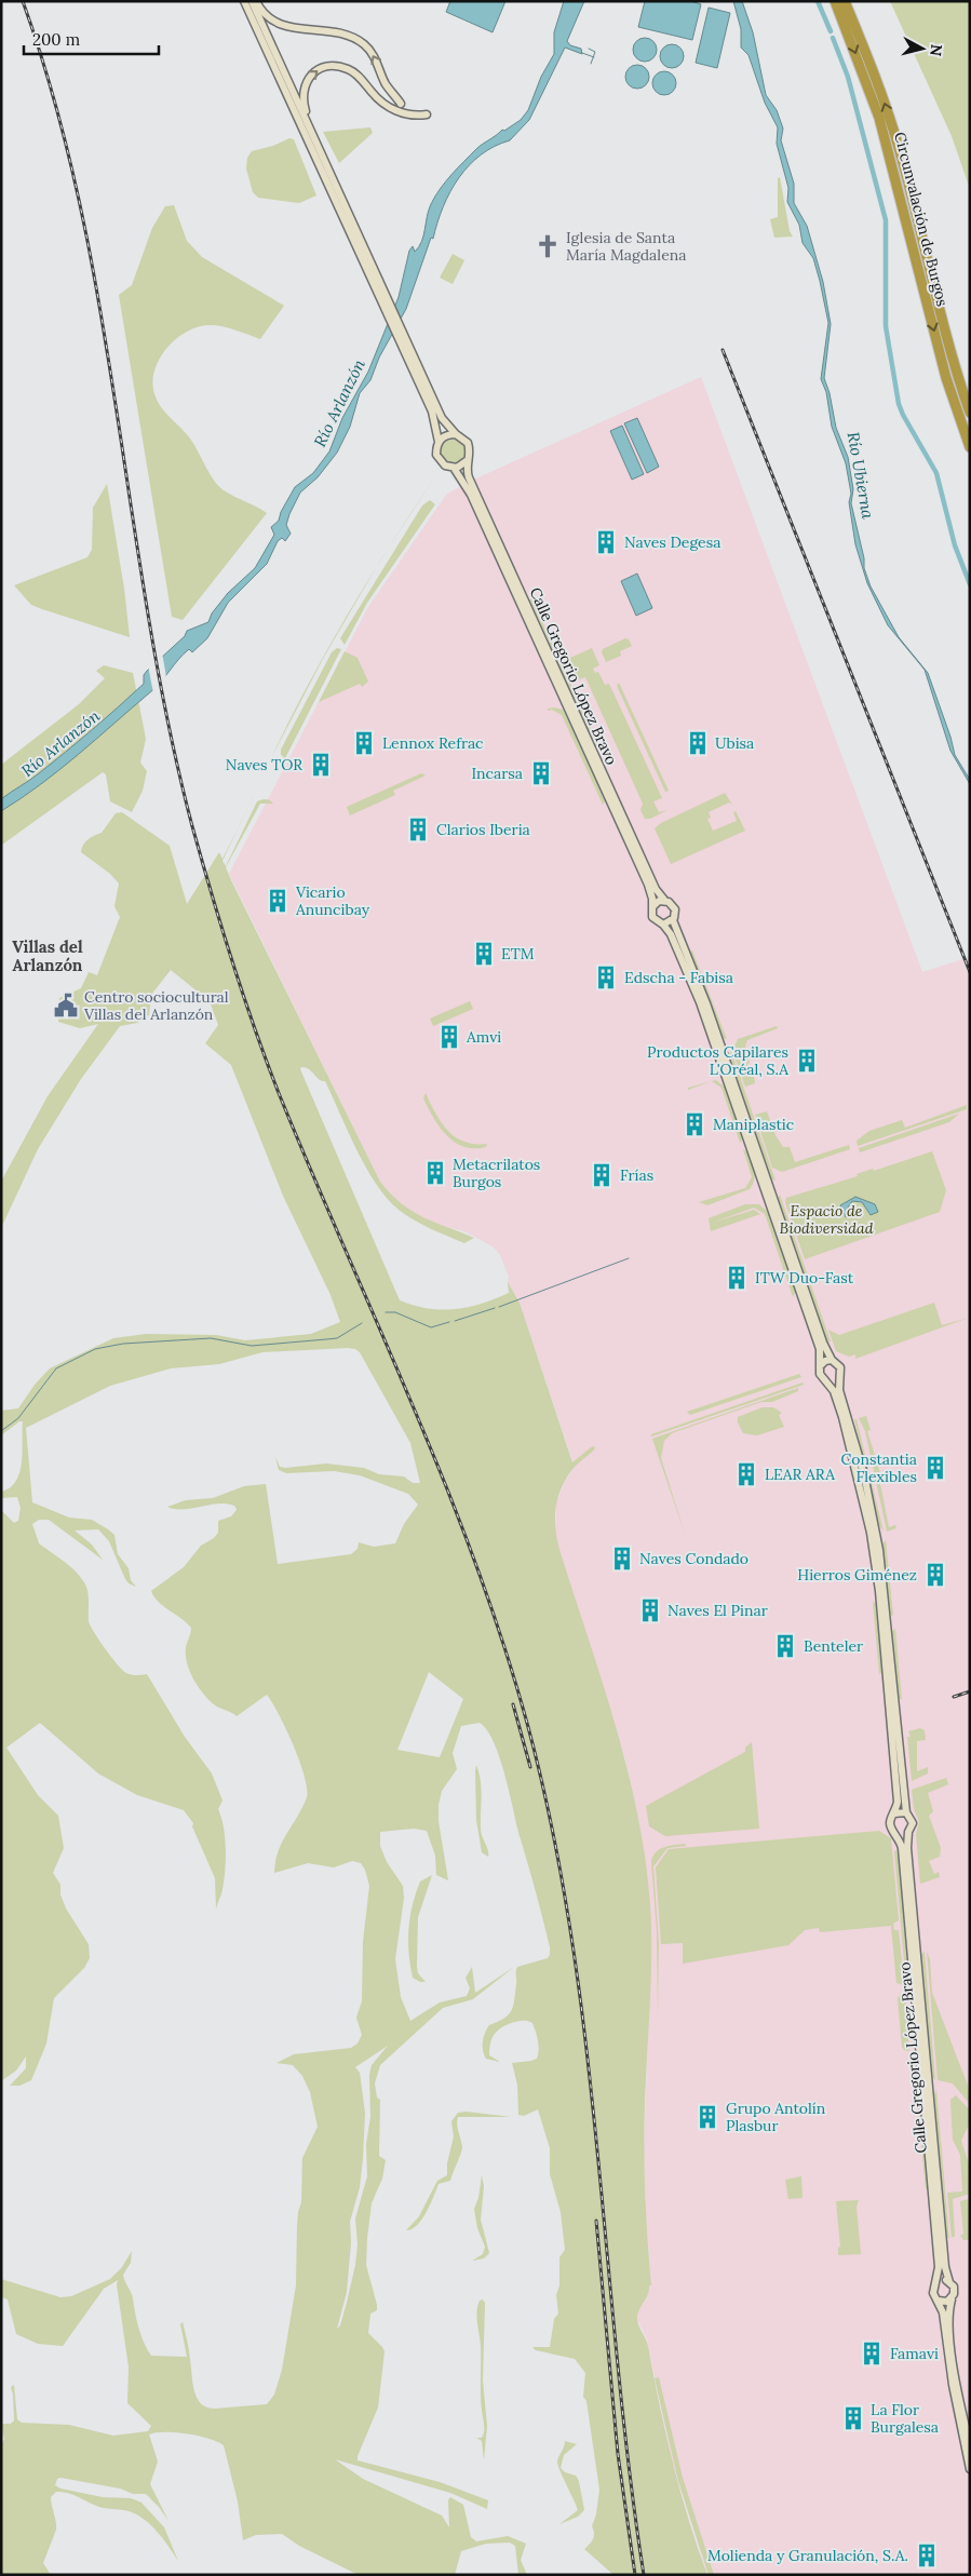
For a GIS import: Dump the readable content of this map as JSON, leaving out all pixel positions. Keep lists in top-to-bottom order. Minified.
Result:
{"streets":{"highway":["Circunvalación de Burgos"],"main road":["Calle Gregorio López Bravo"]},"districts":["Villas del Arlanzón"],"water":["Río Arlanzón","Río Ubierna"],"parks":["Espacio de Biodiversidad"],"places":{"church":["Iglesia de Santa María Magdalena"],"building":["Naves Degesa","Lennox Refrac","Ubisa","Naves TOR","Incarsa","Clarios Iberia","Vicario Anuncibay","ETM","Edscha - Fabisa","Amvi","Productos Capilares L'Oréal, S.A","Maniplastic","Metacrilatos Burgos","Frías","ITW Duo-Fast","Constantia Flexibles","LEAR ARA","Naves Condado","Hierros Giménez","Naves El Pinar","Benteler","Grupo Antolín Plasbur","Famavi","La Flor Burgalesa","Molienda y Granulación, S.A."],"public building":["Centro sociocultural Villas del Arlanzón"]},"scale_bar":"200 m","north":"right"}
